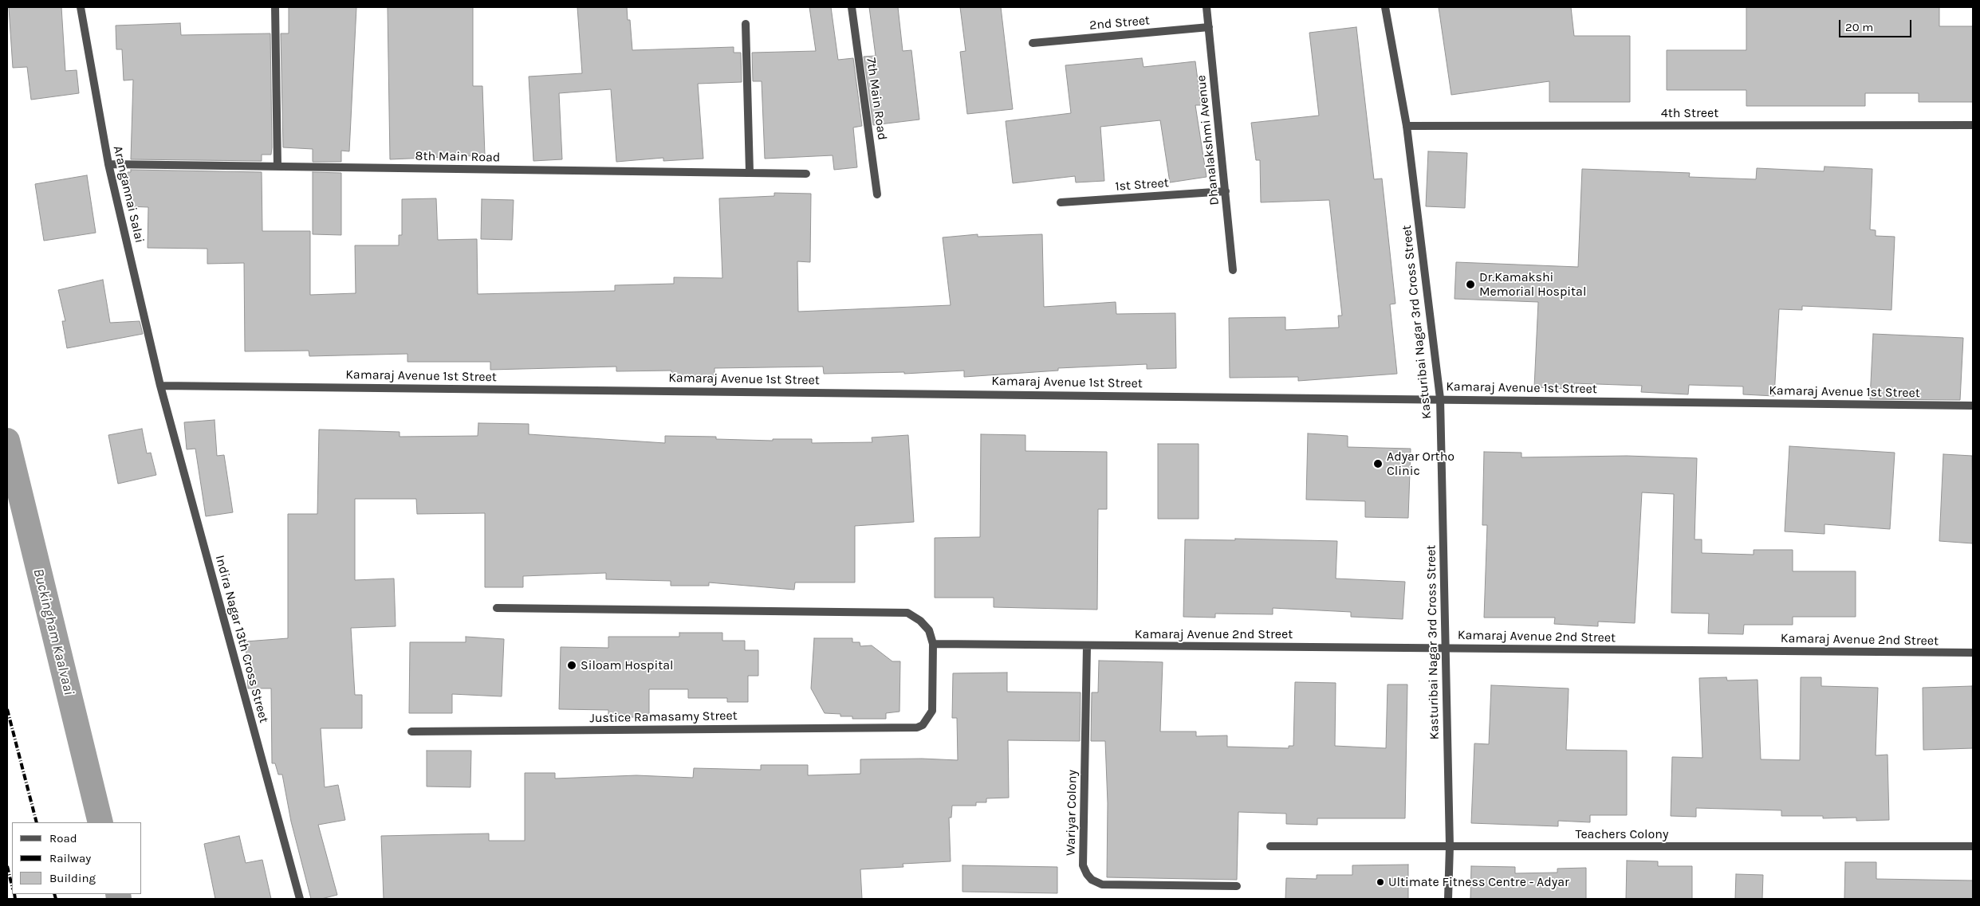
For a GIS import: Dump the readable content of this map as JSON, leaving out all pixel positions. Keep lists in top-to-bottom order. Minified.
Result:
{"streets":{"street":["2nd Street","7th Main Road","4th Street","Dhanalakshmi Avenue","8th Main Road","1st Street","Arangannai Salai","Kasturibai Nagar 3rd Cross Street","Kamaraj Avenue 1st Street","Kamaraj Avenue 2nd Street","Indira Nagar 13th Cross Street","Justice Ramasamy Street","Wariyar Colony","Teachers Colony"]},"crossings":[["2nd Street","Dhanalakshmi Avenue"],["4th Street","Kasturibai Nagar 3rd Cross Street"],["Dhanalakshmi Avenue","1st Street"],["8th Main Road","Arangannai Salai"],["Arangannai Salai","Kamaraj Avenue 1st Street"],["Arangannai Salai","Indira Nagar 13th Cross Street"],["Kasturibai Nagar 3rd Cross Street","Kamaraj Avenue 1st Street"],["Kasturibai Nagar 3rd Cross Street","Kamaraj Avenue 2nd Street"],["Kasturibai Nagar 3rd Cross Street","Teachers Colony"],["Kamaraj Avenue 1st Street","Indira Nagar 13th Cross Street"],["Kamaraj Avenue 2nd Street","Justice Ramasamy Street"],["Kamaraj Avenue 2nd Street","Wariyar Colony"]],"water":["Buckingham Kaalvaai"],"places":["Dr.Kamakshi Memorial Hospital","Adyar Ortho Clinic","Siloam Hospital","Ultimate Fitness Centre - Adyar"],"legend":["Road","Railway","Building"],"scale_bar":"20 m"}
